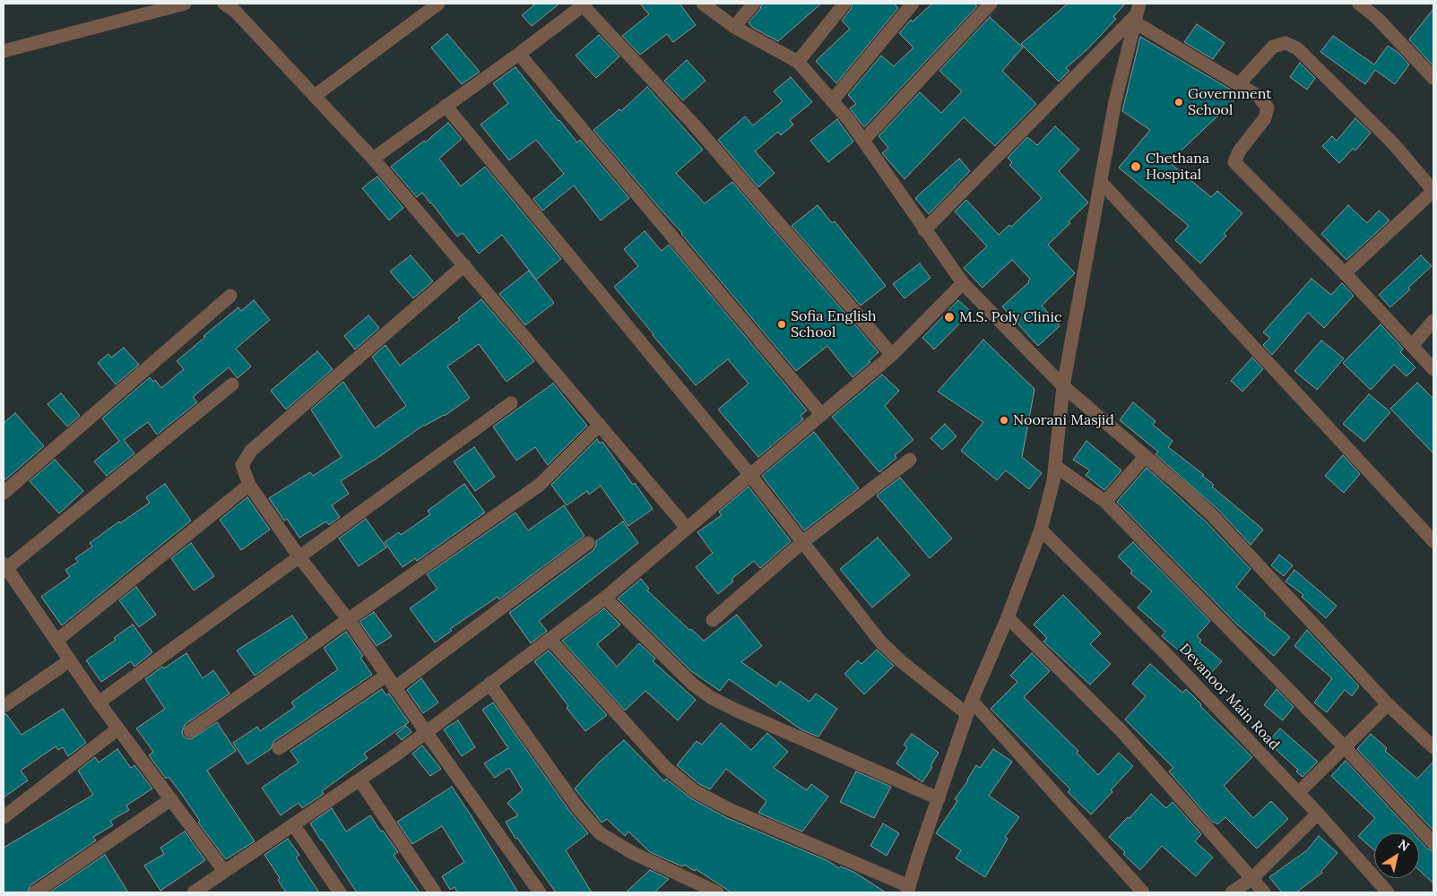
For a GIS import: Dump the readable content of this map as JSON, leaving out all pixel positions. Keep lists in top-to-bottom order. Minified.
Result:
{"streets":{"street":["Devanoor Main Road"]},"places":["Government School","Chethana Hospital","M.S. Poly Clinic","Sofia English School","Noorani Masjid"],"north":"top right"}
